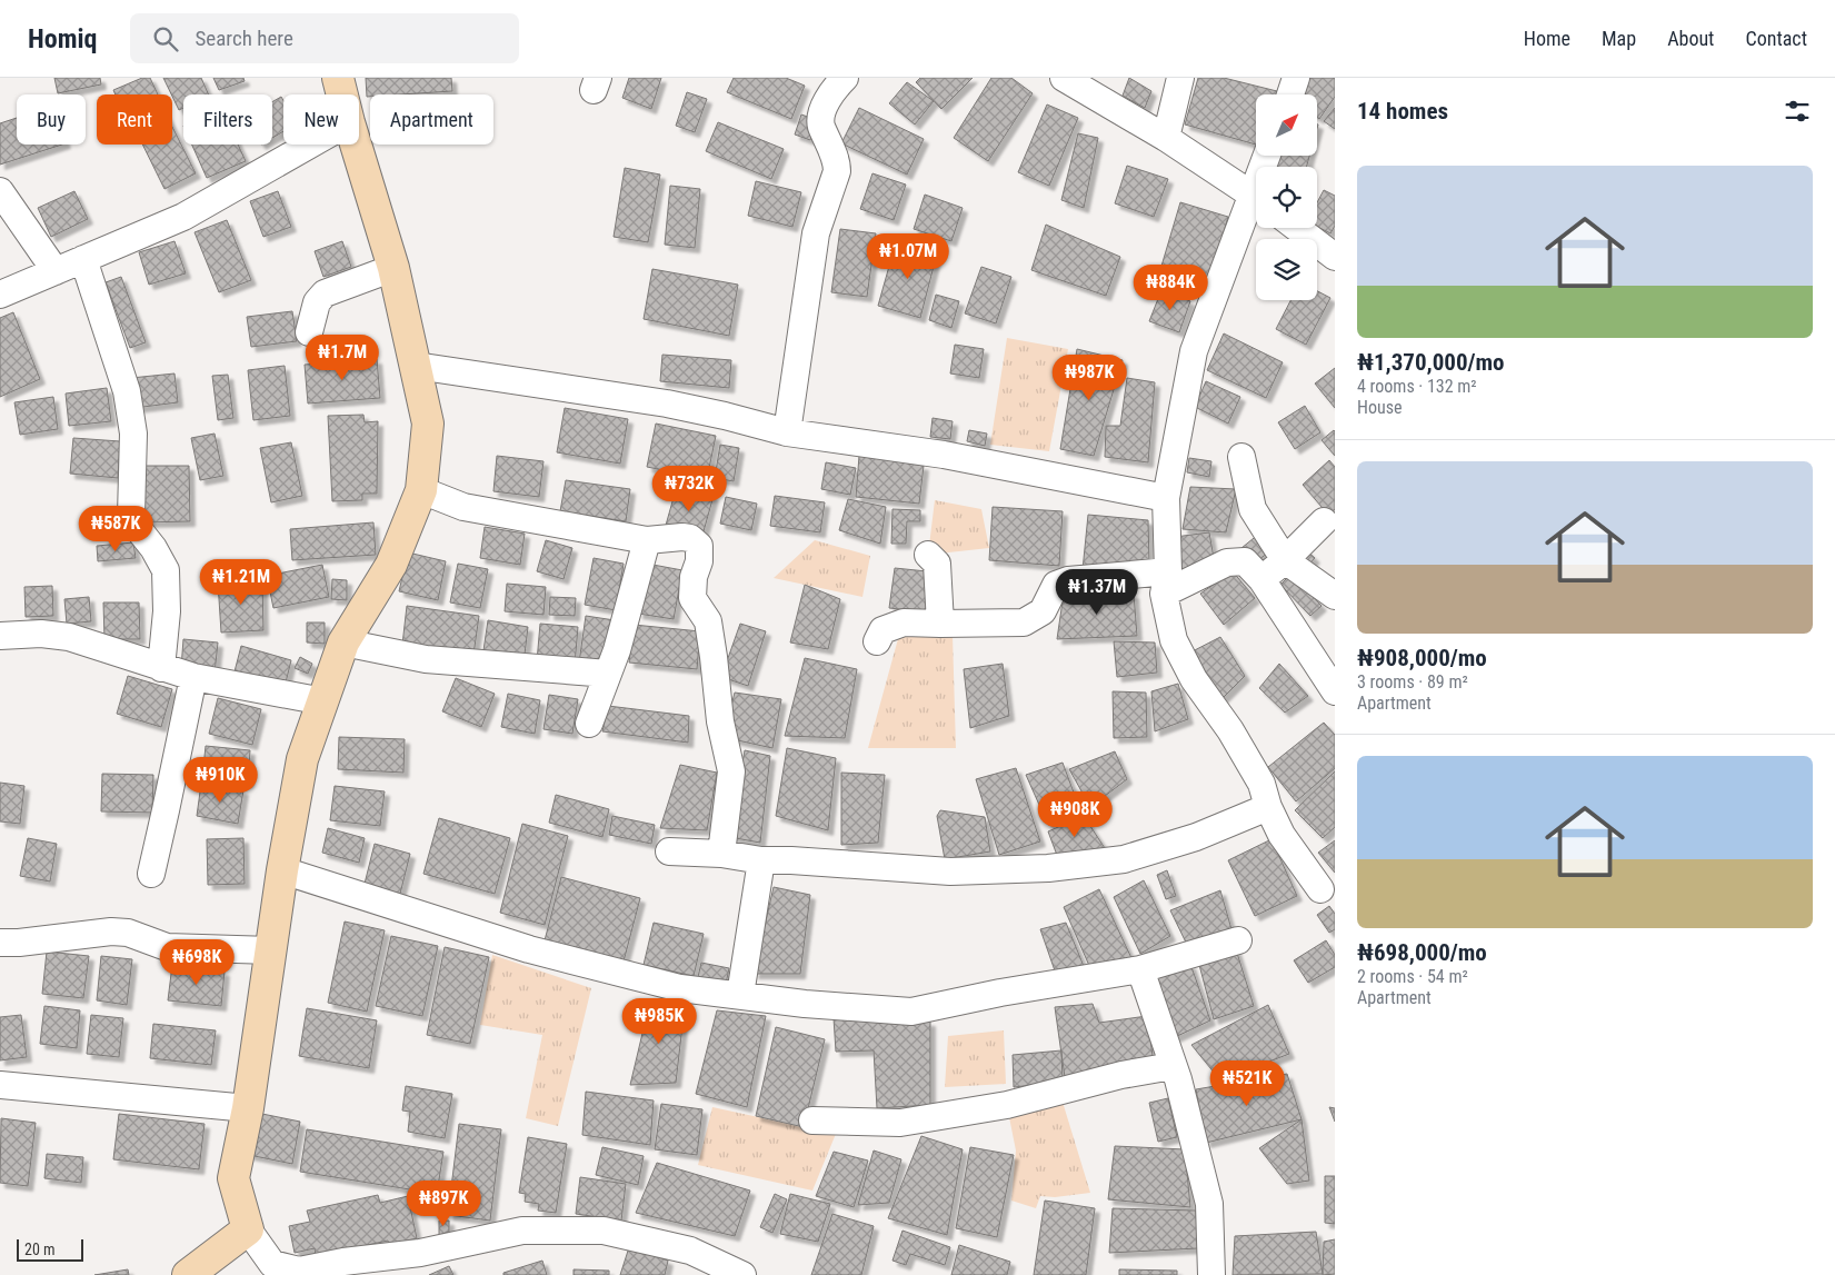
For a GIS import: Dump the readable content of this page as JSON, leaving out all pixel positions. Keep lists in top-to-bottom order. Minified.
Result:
{"scale_bar":"20 m","north":"top right","page":{"header":"Homiq","search":"Search here","nav":["Home","Map","About","Contact"],"heading":"14 homes","chip":["Buy","Rent","Filters","New","Apartment"],"list":[{"name":"₦1,370,000/mo","note":"4 rooms · 132 m² · House"},{"name":"₦908,000/mo","note":"3 rooms · 89 m² · Apartment"},{"name":"₦698,000/mo","note":"2 rooms · 54 m² · Apartment"}],"price":["₦1.07M","₦884K","₦1.7M","₦987K","₦732K","₦587K","₦1.21M","₦1.37M","₦910K","₦908K","₦698K","₦985K","₦521K","₦897K"],"scale":"20 m"}}
